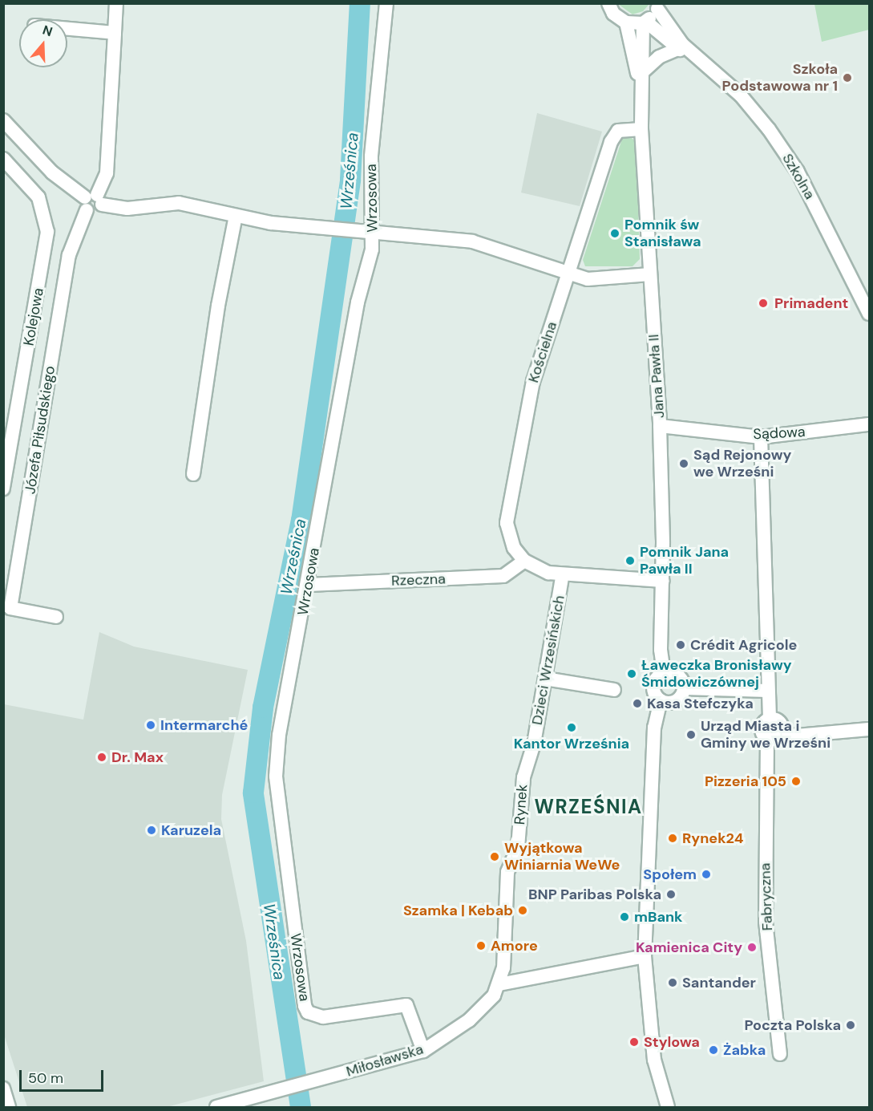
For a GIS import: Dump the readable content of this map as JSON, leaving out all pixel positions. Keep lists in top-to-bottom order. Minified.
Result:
{"streets":{"street":["Szkolna","Wrzosowa","Kolejowa","Kościelna","Jana Pawła II","Józefa Piłsudskiego","Sądowa","Rzeczna","Dzieci Wrzesińskich","Rynek","Fabryczna","Miłosławska"]},"crossings":[["Szkolna","Jana Pawła II"],["Wrzosowa","Rzeczna"],["Wrzosowa","Miłosławska"],["Kościelna","Jana Pawła II"],["Kościelna","Rzeczna"],["Jana Pawła II","Sądowa"],["Dzieci Wrzesińskich","Rynek"],["Rynek","Miłosławska"]],"districts":["WRZEŚNIA"],"water":["Wrześnica"],"places":["Szkoła Podstawowa nr 1","Pomnik św Stanisława","Primadent","Sąd Rejonowy we Wrześni","Pomnik Jana Pawła II","Crédit Agricole","Ławeczka Bronisławy Śmidowiczównej","Kasa Stefczyka","Intermarché","Kantor Września","Urząd Miasta i Gminy we Wrześni","Dr. Max","Pizzeria 105","Karuzela","Rynek24","Wyjątkowa Winiarnia WeWe","Społem","BNP Paribas Polska","Szamka | Kebab","mBank","Amore","Kamienica City","Santander","Poczta Polska","Stylowa","Żabka"],"scale_bar":"50 m","north":"top"}
